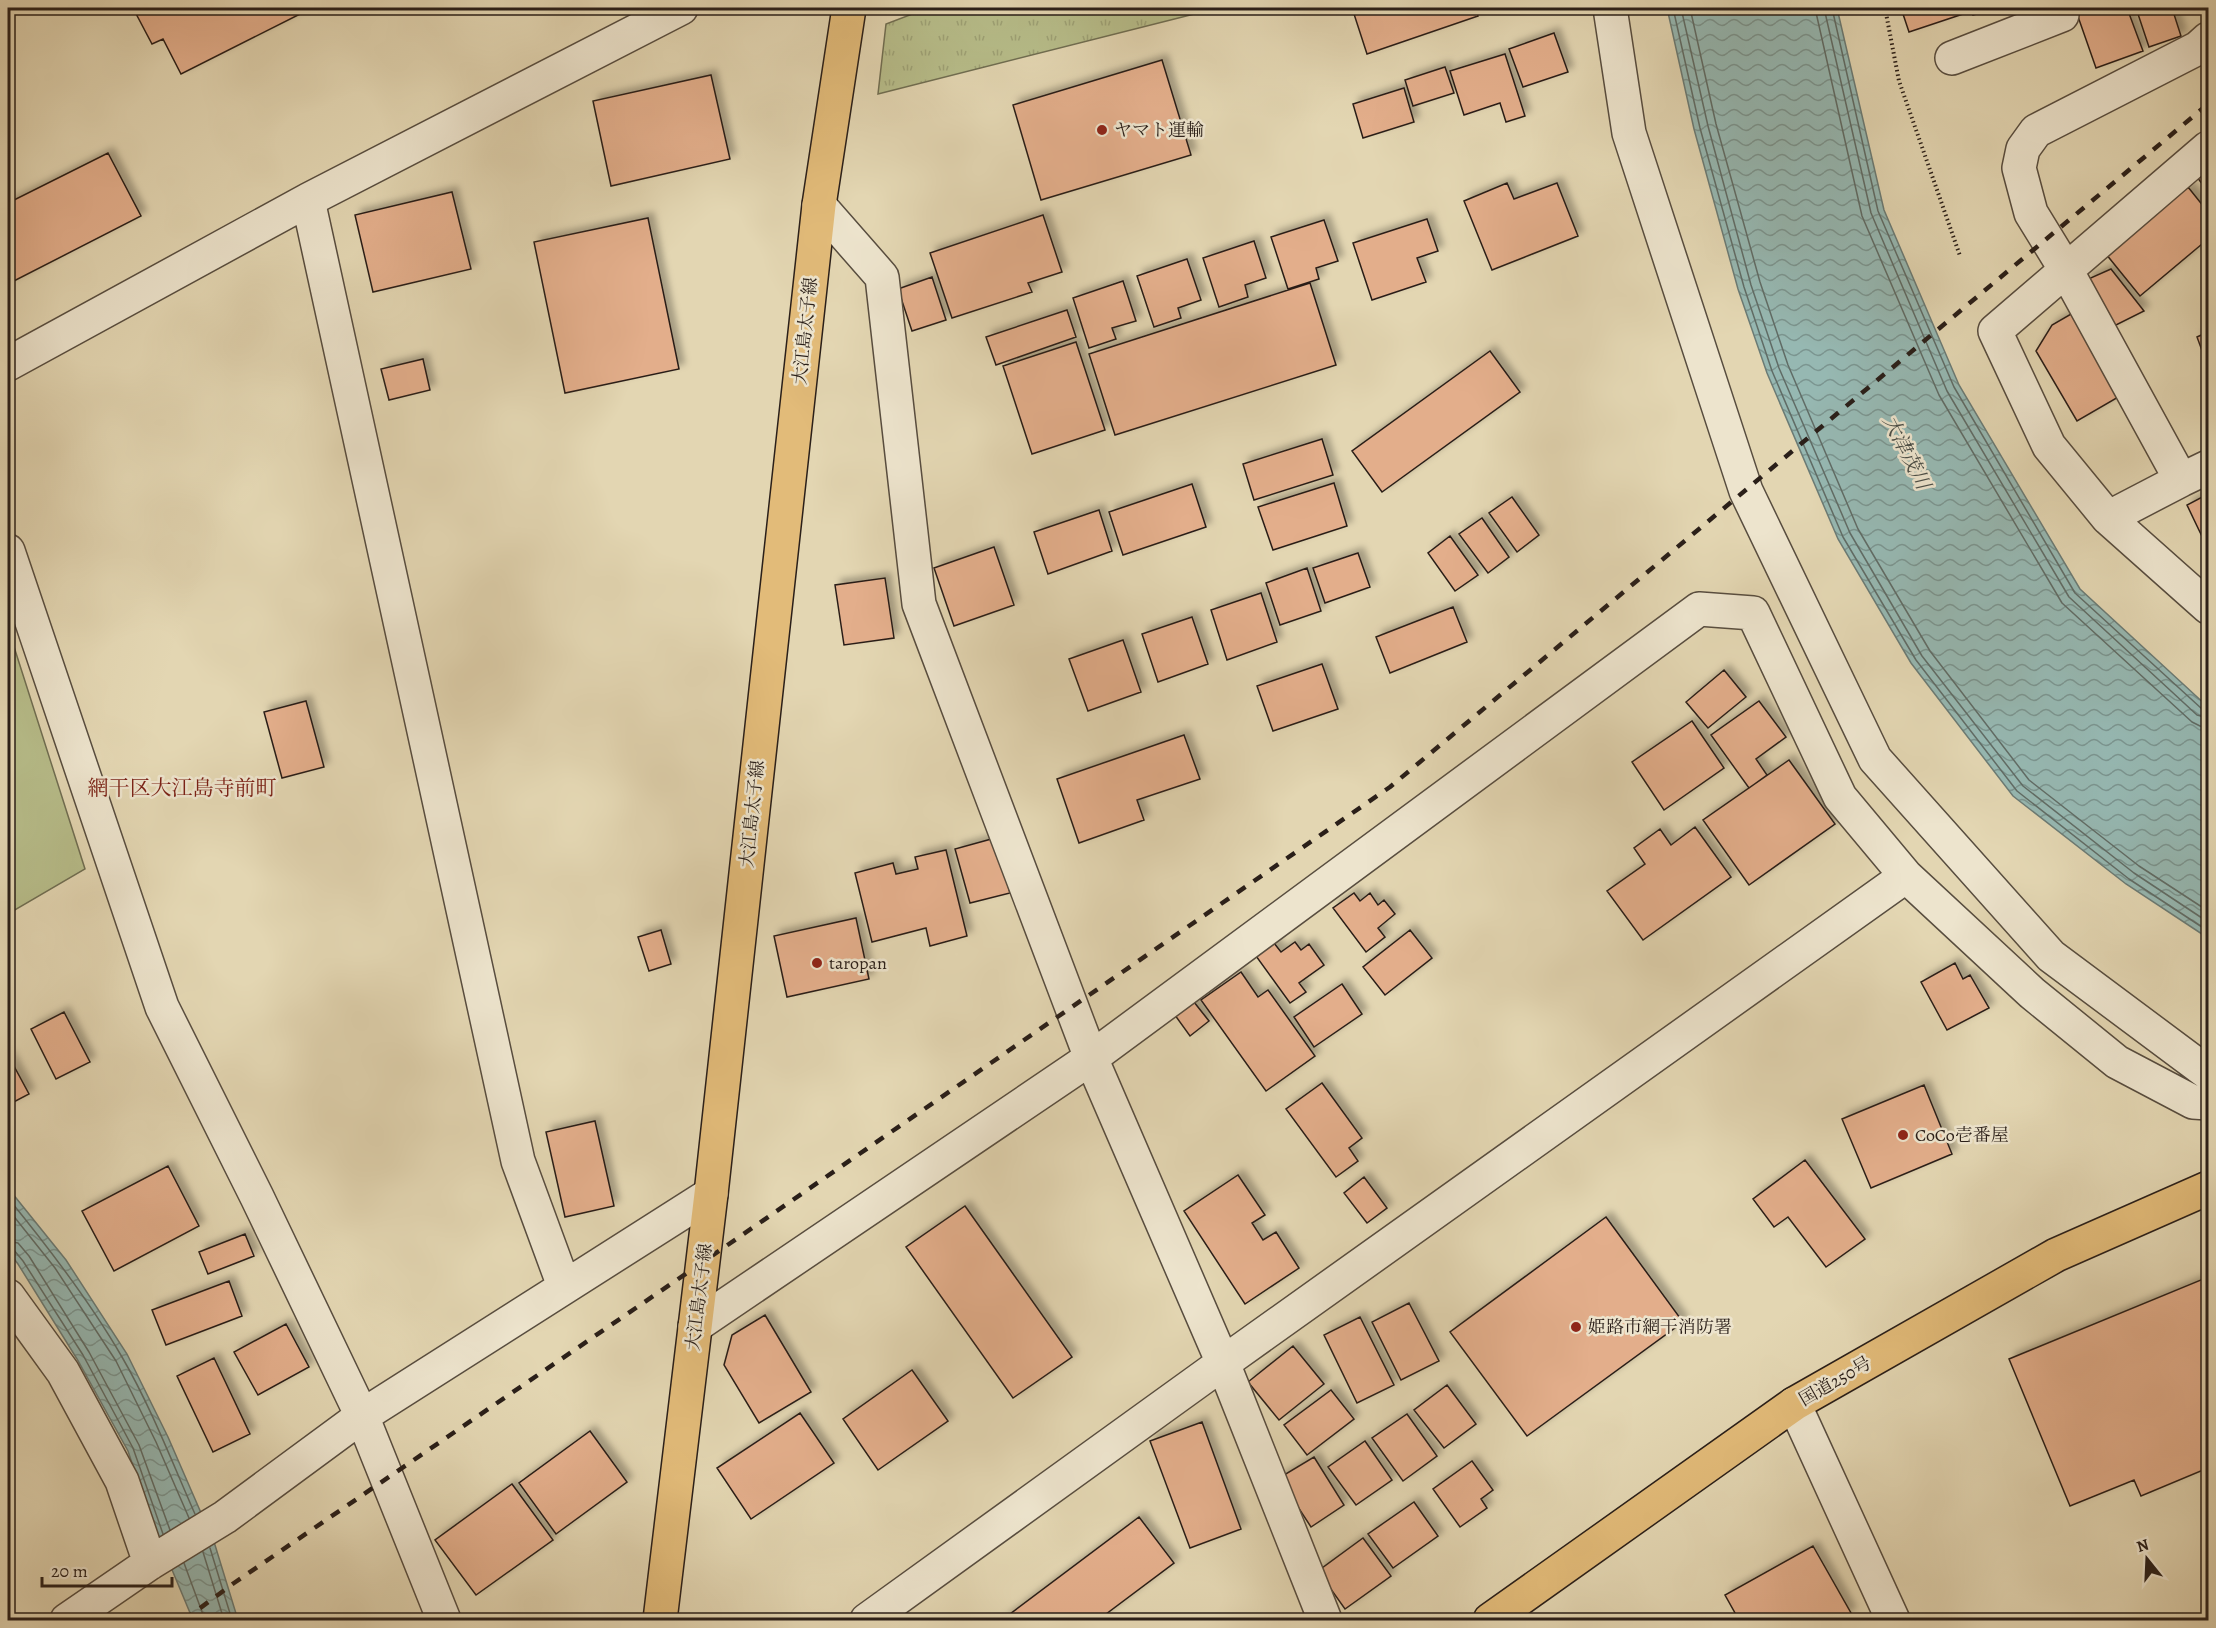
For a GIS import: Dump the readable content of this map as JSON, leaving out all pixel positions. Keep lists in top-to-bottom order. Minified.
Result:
{"streets":{"main road":["大江島太子線","国道250号"]},"districts":["網干区大江島寺前町"],"water":["大津茂川"],"places":["ヤマト運輸","taropan","CoCo壱番屋","姫路市網干消防署"],"scale_bar":"20 m","north":"top"}
